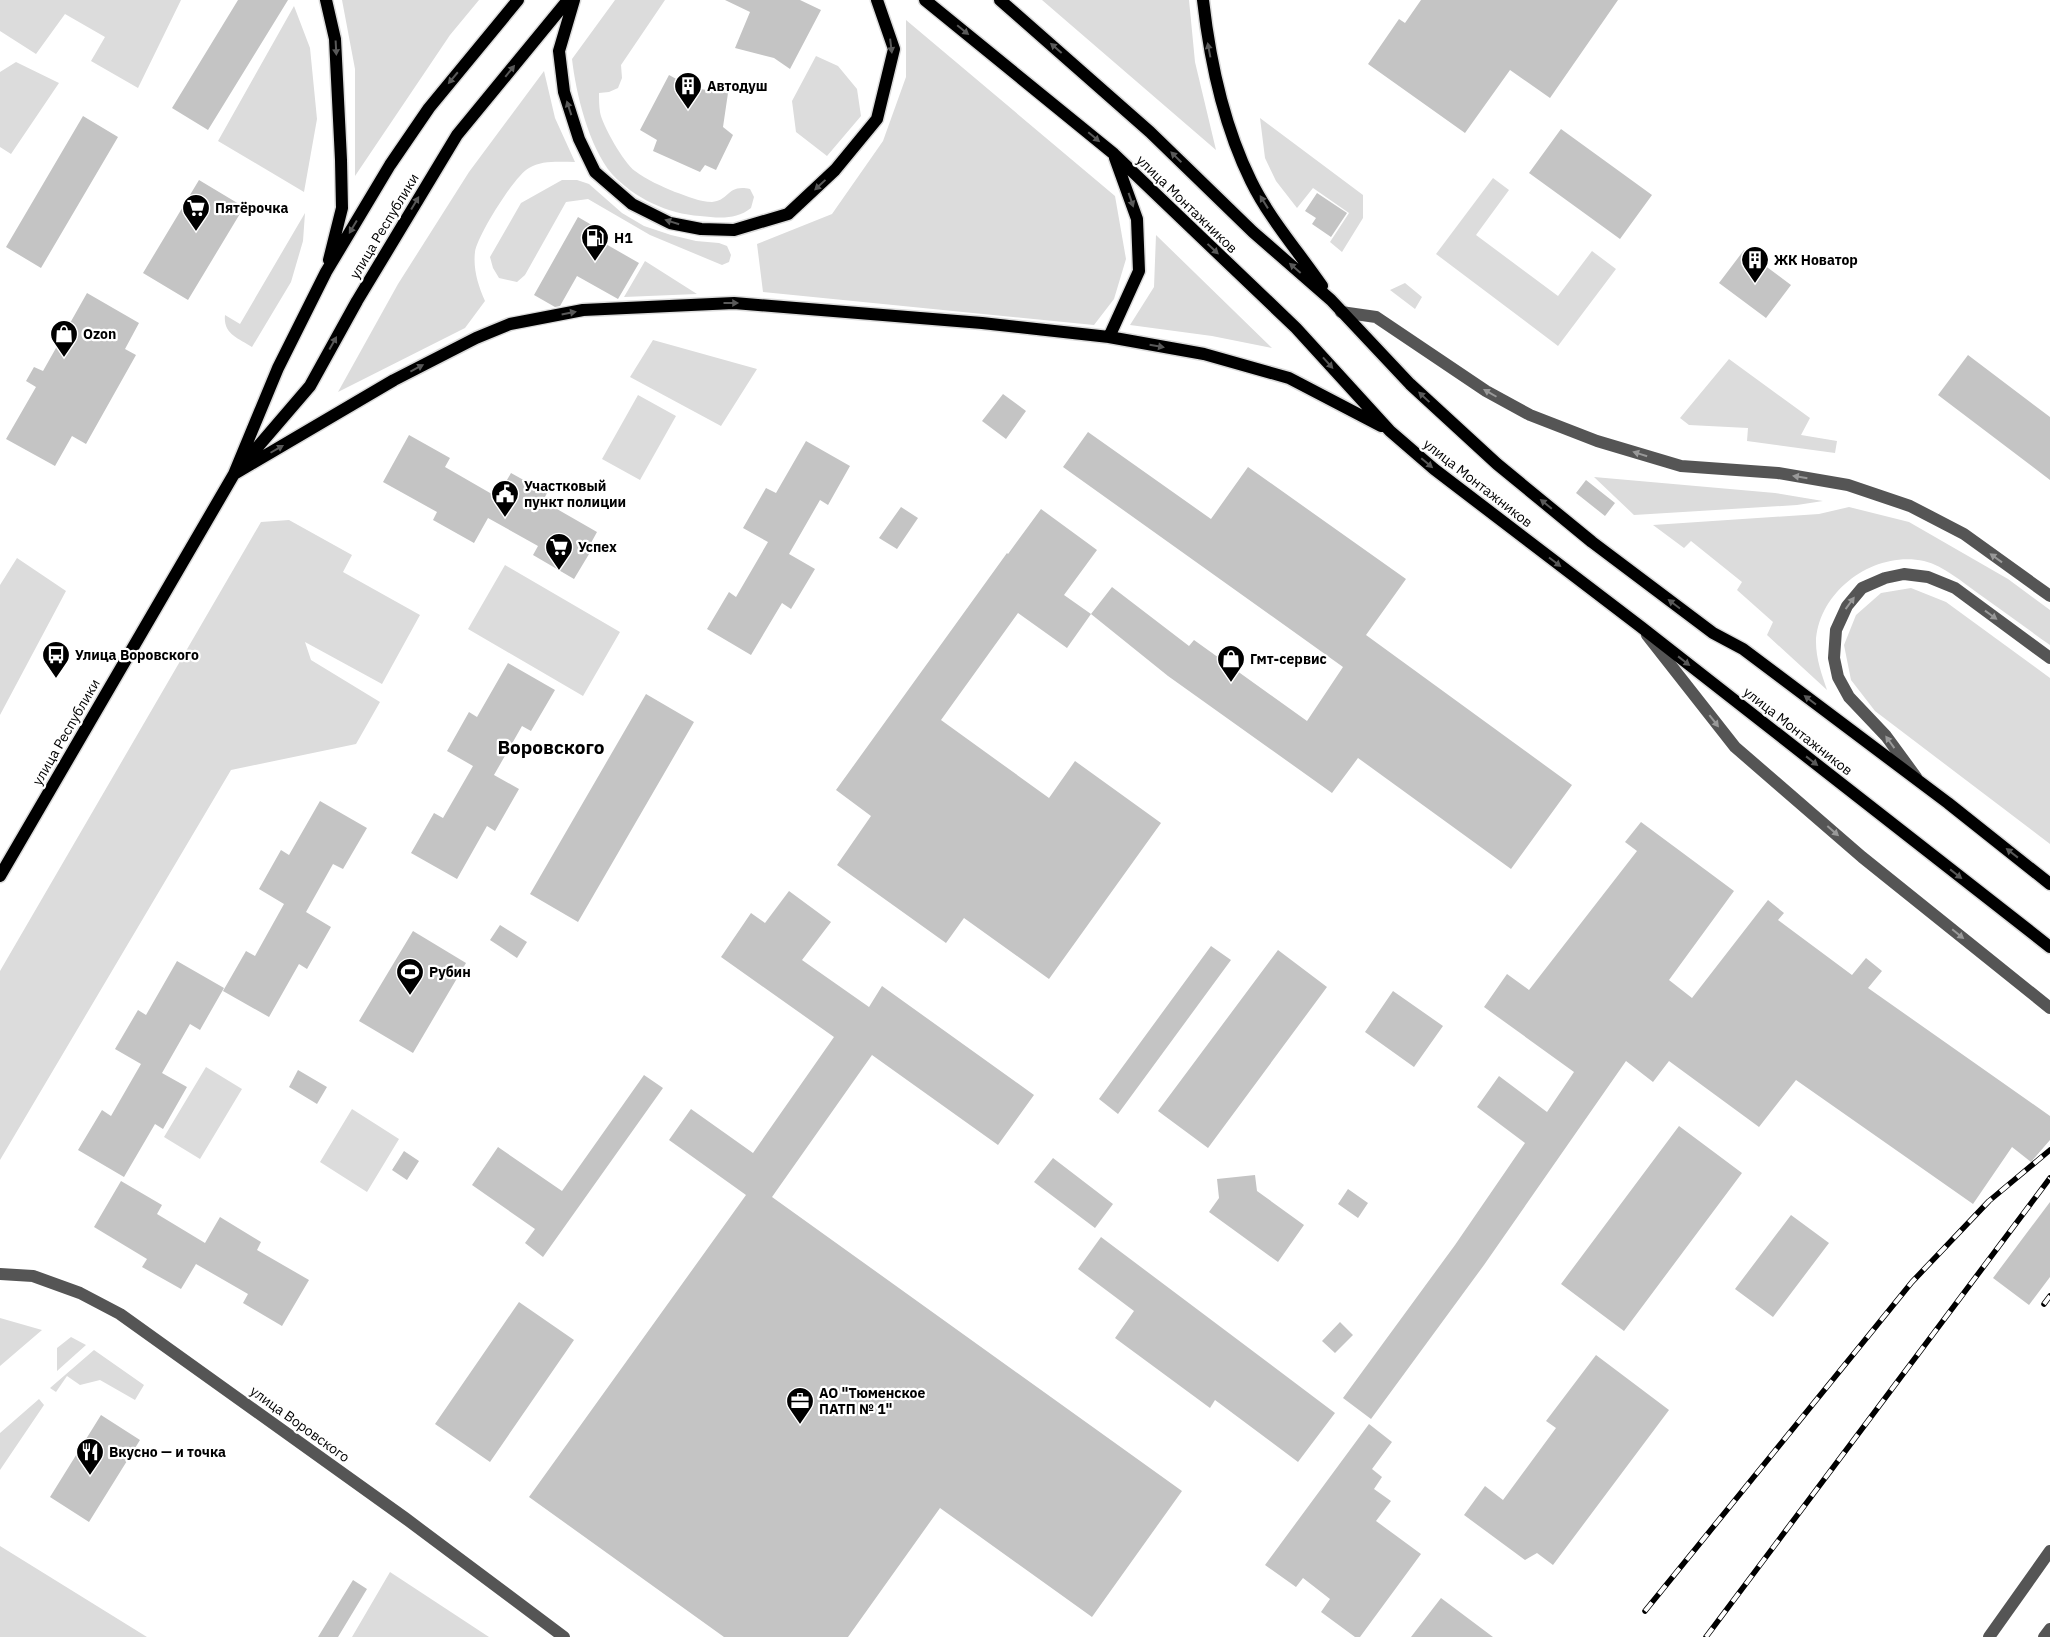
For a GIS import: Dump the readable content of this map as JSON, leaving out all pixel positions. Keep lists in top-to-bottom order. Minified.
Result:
{"streets":{"main road":["улица Монтажников","улица Республики"],"street":["улица Воровского"]},"districts":["Воровского"],"places":{"building":["Автодуш","ЖК Новатор"],"supermarket":["Пятёрочка","Успех"],"fuel station":["Н1"],"shop":["Ozon","Гмт-сервис"],"public building":["Участковый пункт полиции"],"bus stop":["Улица Воровского"],"sports":["Рубин"],"office":["АО \"Тюменское ПАТП № 1\""],"restaurant":["Вкусно — и точка"]}}
